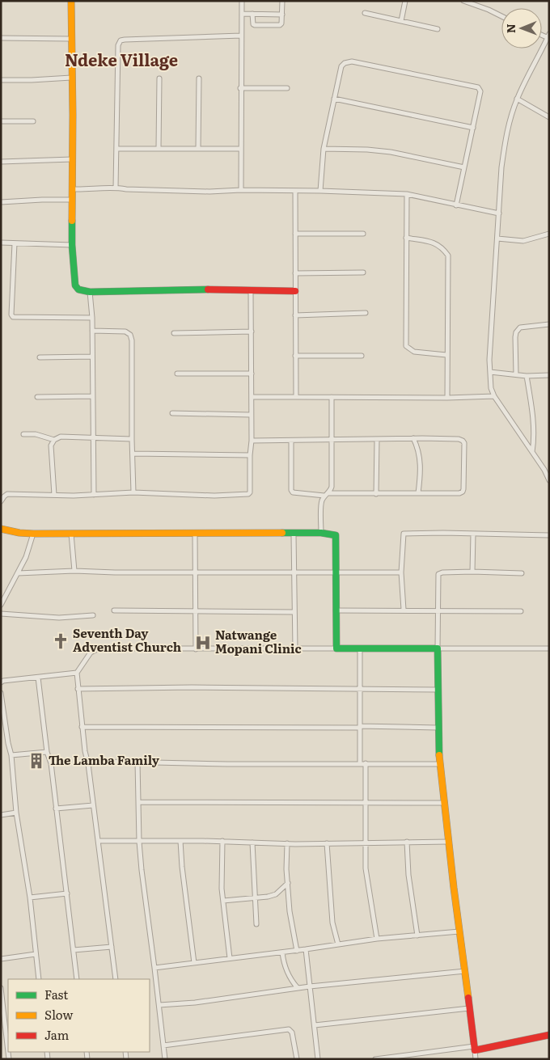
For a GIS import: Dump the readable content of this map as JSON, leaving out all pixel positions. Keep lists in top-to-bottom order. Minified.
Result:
{"districts":["Ndeke Village"],"places":{"church":["Seventh Day Adventist Church"],"hospital":["Natwange Mopani Clinic"],"building":["The Lamba Family"]},"legend":["Fast","Slow","Jam"],"north":"left"}
